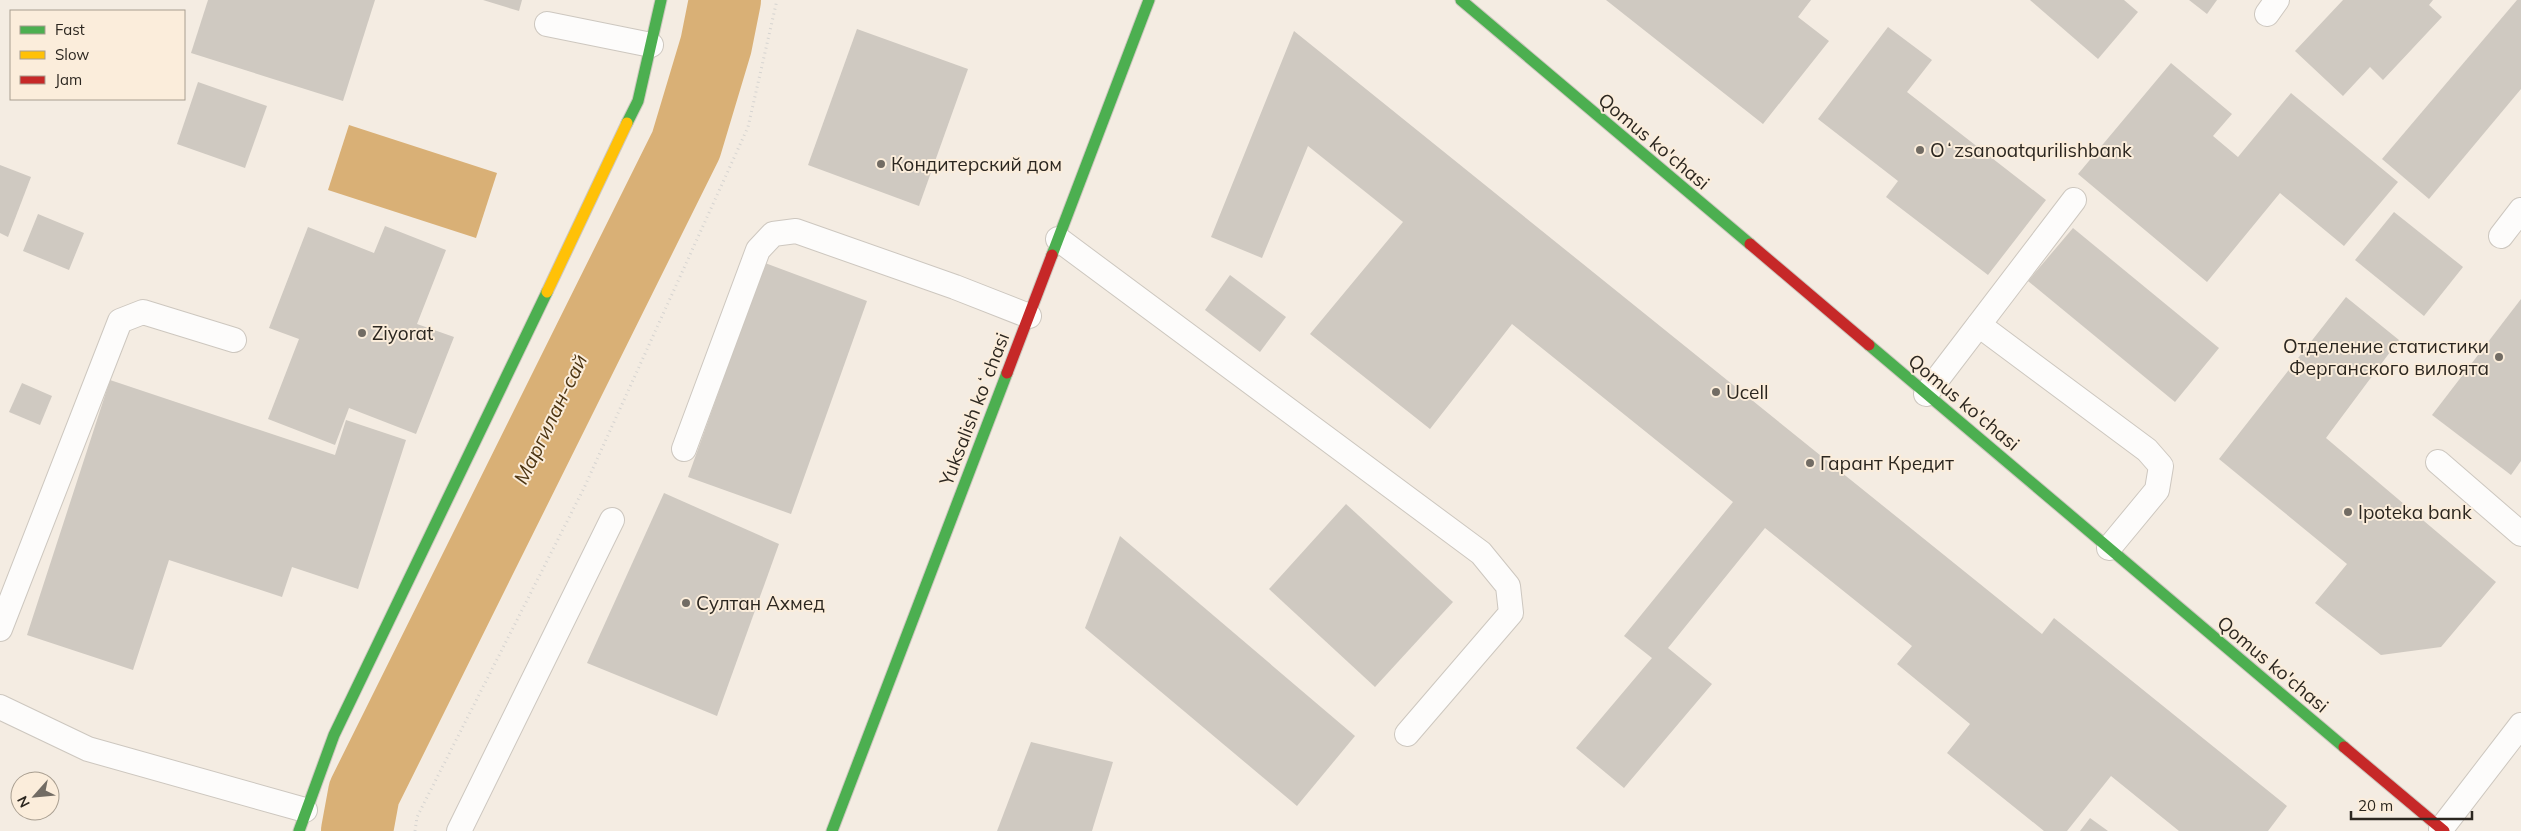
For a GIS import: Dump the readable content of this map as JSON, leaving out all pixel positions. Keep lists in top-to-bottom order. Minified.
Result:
{"streets":{"street":["Qomus ko'chasi","Yuksalish koʻchasi"]},"water":["Маргилан-сай"],"places":["Oʻzsanoatqurilishbank","Кондитерский дом","Ziyorat","Отделение статистики Ферганского вилоята","Ucell","Гарант Кредит","Ipoteka bank","Султан Ахмед"],"legend":["Fast","Slow","Jam"],"scale_bar":"20 m","north":"bottom left"}
